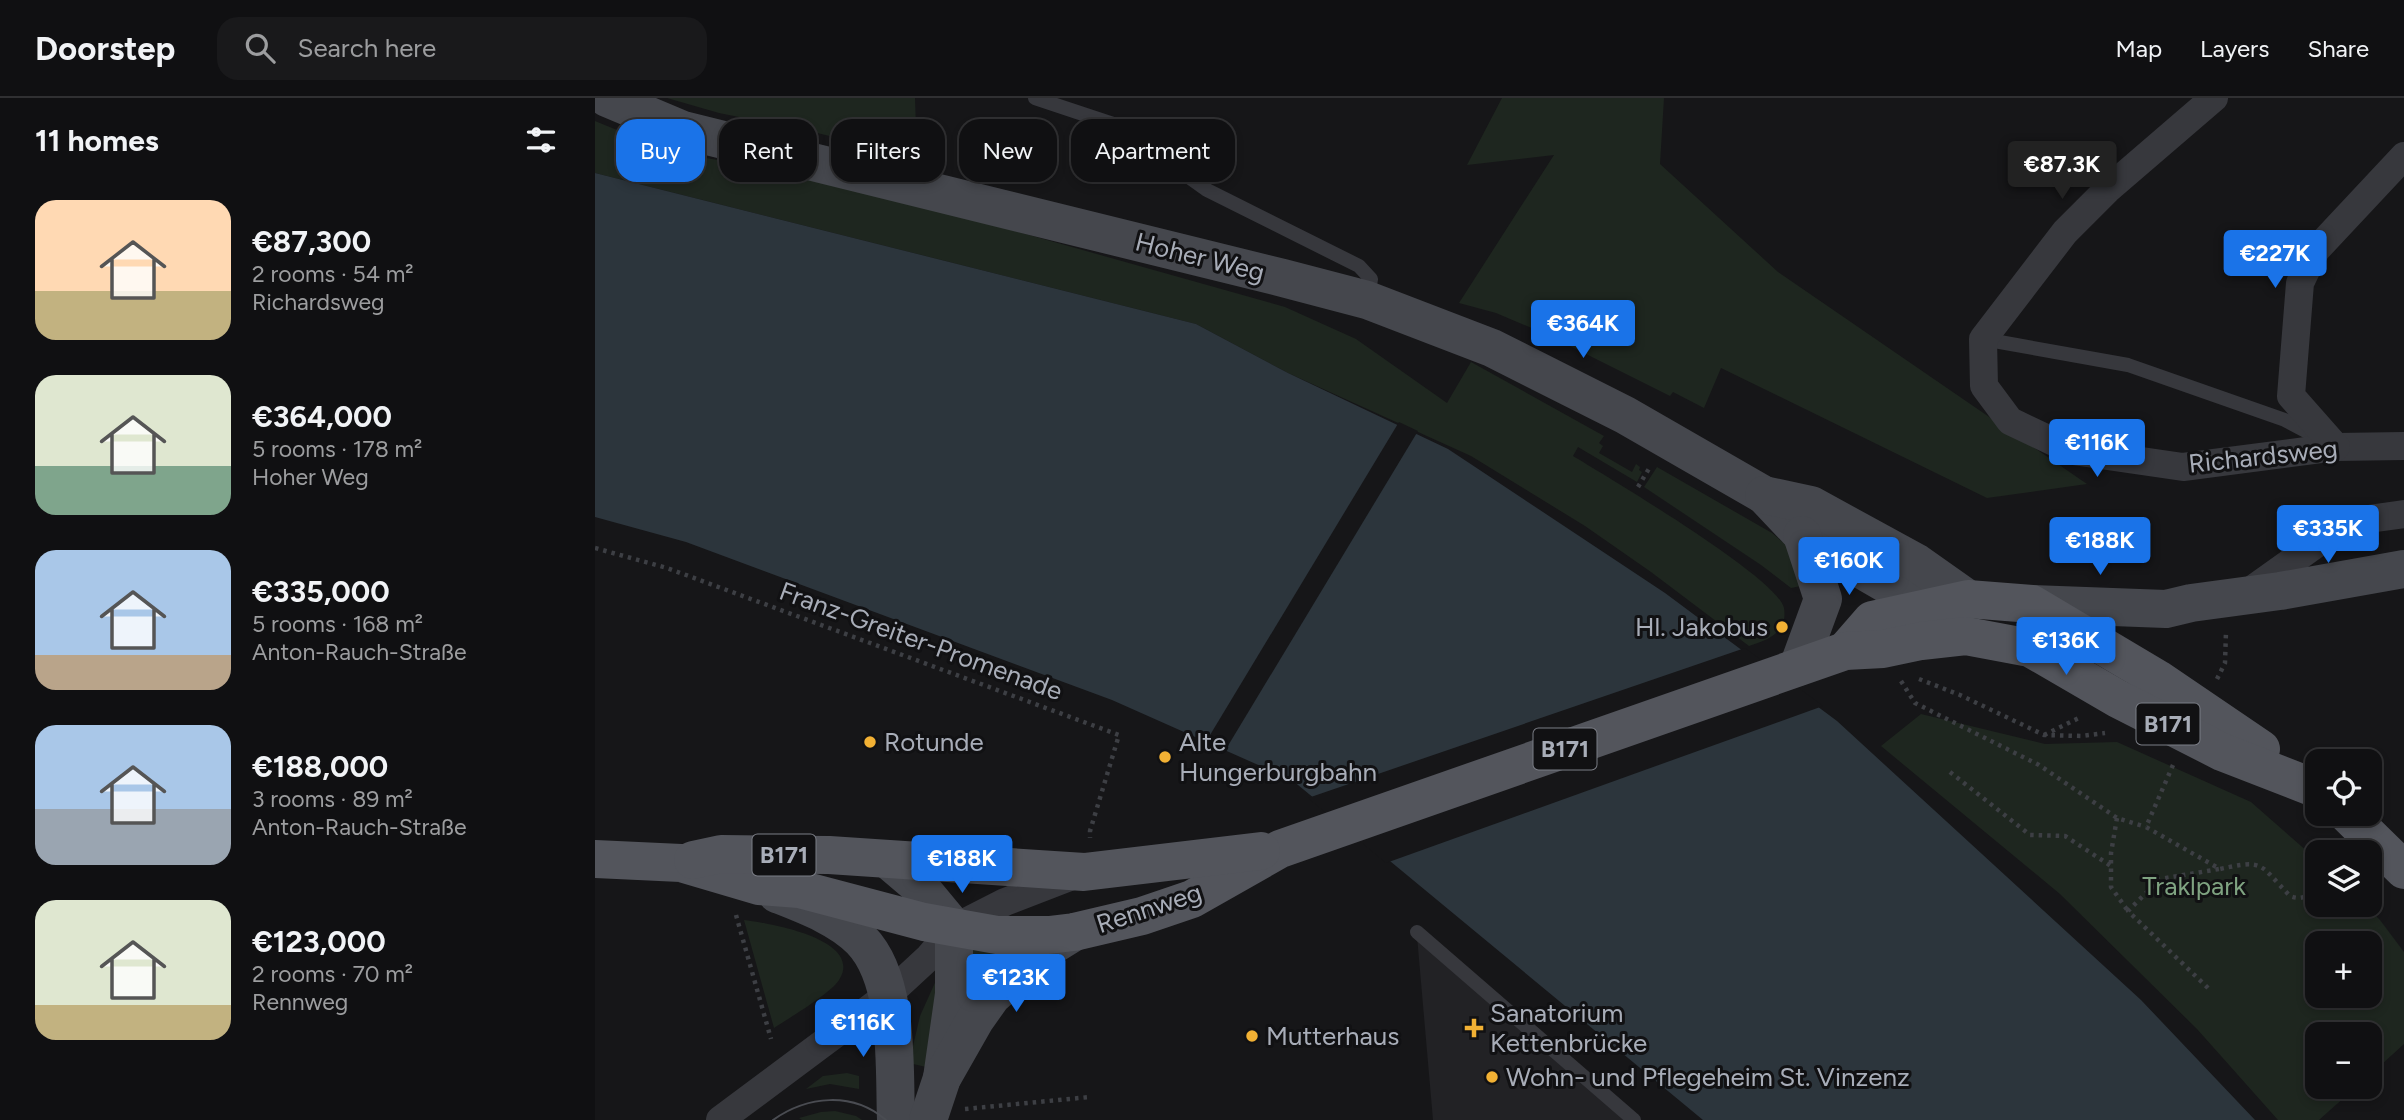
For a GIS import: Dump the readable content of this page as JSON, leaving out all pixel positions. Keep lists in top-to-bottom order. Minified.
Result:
{"streets":{"main road":["B171","Rennweg"],"street":["Hoher Weg","Richardsweg"],"path":["Franz-Greiter-Promenade"]},"crossings":[["Hoher Weg","B171"],["Franz-Greiter-Promenade","Rennweg"],["B171","Rennweg"]],"parks":["Traklpark"],"places":{"other":["Hl. Jakobus","Rotunde","Alte Hungerburgbahn","Mutterhaus","Wohn- und Pflegeheim St. Vinzenz"],"health":["Sanatorium Kettenbrücke"]},"page":{"header":"Doorstep","search":"Search here","nav":["Map","Layers","Share"],"heading":"11 homes","chip":["Buy","Rent","Filters","New","Apartment"],"price":["€87.3K","€227K","€364K","€116K","€335K","€188K","€160K","€136K","€188K","€123K","€116K"],"list":[{"name":"€87,300","note":"2 rooms · 54 m² · Richardsweg"},{"name":"€364,000","note":"5 rooms · 178 m² · Hoher Weg"},{"name":"€335,000","note":"5 rooms · 168 m² · Anton-Rauch-Straße"},{"name":"€188,000","note":"3 rooms · 89 m² · Anton-Rauch-Straße"},{"name":"€123,000","note":"2 rooms · 70 m² · Rennweg"}],"map_buttons":["+","−"]}}
